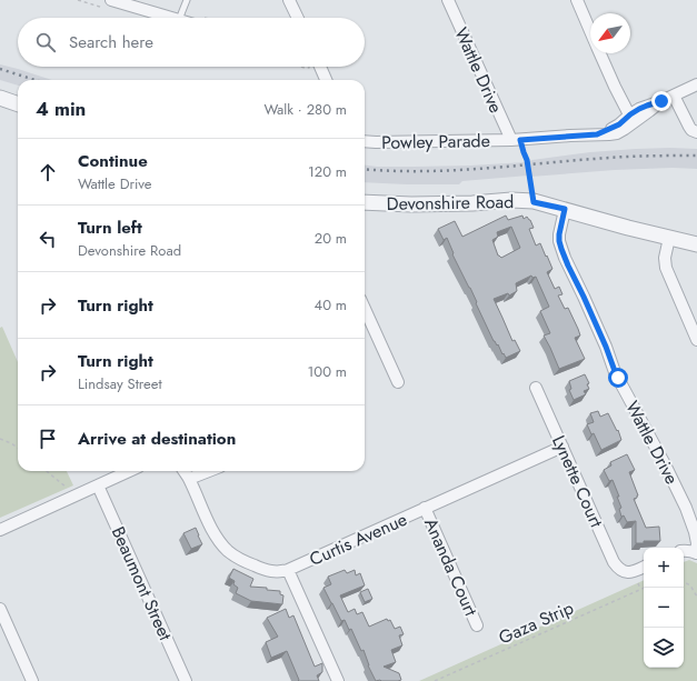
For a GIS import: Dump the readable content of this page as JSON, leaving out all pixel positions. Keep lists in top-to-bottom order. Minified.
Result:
{"streets":{"street":["Wattle Drive","Powley Parade","Devonshire Road","Lynette Court","Curtis Avenue","Ananda Court","Beaumont Street"],"path":["Gaza Strip"]},"crossings":[["Wattle Drive","Powley Parade"],["Wattle Drive","Devonshire Road"],["Lynette Court","Curtis Avenue"],["Curtis Avenue","Ananda Court"]],"north":"bottom left","page":{"search":"Search here","heading":["4 min","Walk · 280 m"],"list":[["Continue","Wattle Drive","120 m"],["Turn left","Devonshire Road","20 m"],["Turn right","40 m"],["Turn right","Lindsay Street","100 m"],"Arrive at destination"],"map_buttons":["+","−"]}}
